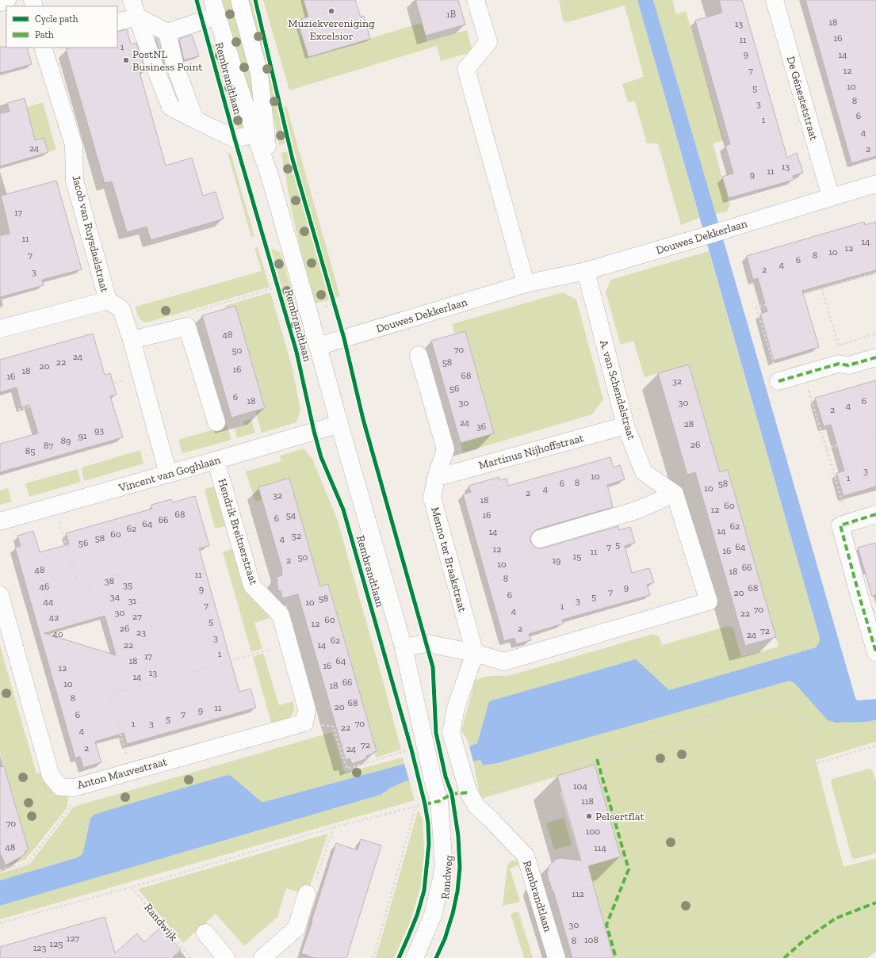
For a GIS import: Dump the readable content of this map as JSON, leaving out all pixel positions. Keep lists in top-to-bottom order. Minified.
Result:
{"streets":{"street":["Rembrandtlaan","De Génestetstraat","Jacob van Ruysdaelstraat","Douwes Dekkerlaan","A. van Schendelstraat","Martinus Nijhoffstraat","Vincent van Goghlaan","Hendrik Breitnerstraat","Menno ter Braakstraat","Anton Mauvestraat","Randweg"],"path":["Randwijk"]},"crossings":[["Rembrandtlaan","Douwes Dekkerlaan"],["Rembrandtlaan","Vincent van Goghlaan"],["Rembrandtlaan","Menno ter Braakstraat"],["Rembrandtlaan","Randweg"],["De Génestetstraat","Douwes Dekkerlaan"],["Jacob van Ruysdaelstraat","Vincent van Goghlaan"],["Douwes Dekkerlaan","A. van Schendelstraat"],["A. van Schendelstraat","Martinus Nijhoffstraat"],["Martinus Nijhoffstraat","Menno ter Braakstraat"],["Vincent van Goghlaan","Hendrik Breitnerstraat"],["Hendrik Breitnerstraat","Anton Mauvestraat"]],"places":["Muziekvereniging Excelsior","PostNL Business Point","Pelsertflat"],"house_numbers":["1B","18","13","16","11","1","9","14","7","12","10","5","8","3","6","1","4","24","2","13","11","9","17","11","14","12","10","7","8","6","4","2","3","48","70","50","24","22","58","20","16","18","68","16","32","56","6","18","6","30","30","4","2","24","28","36","93","91","89","26","87","85","3","10","1","8","6","58","10","4","2","32","18","60","12","68","54","16","6","66","64","62","62","14","14","60","52","58","4","56","5","7","64","12","16","11","15","50","2","19","10","66","48","18","11","8","38","35","46","9","68","9","7","20","6","34","5","58","31","3","44","10","7","1","70","4","30","22","27","42","60","5","12","26","2","72","23","40","24","3","62","22","14","1","17","18","64","16","12","13","14","66","10","18","8","68","20","11","9","7","6","5","1","3","70","22","4","72","2","24","104","118","70","100","48","114","112","30","127","108","8","125","123"],"legend":["Cycle path","Path"]}
